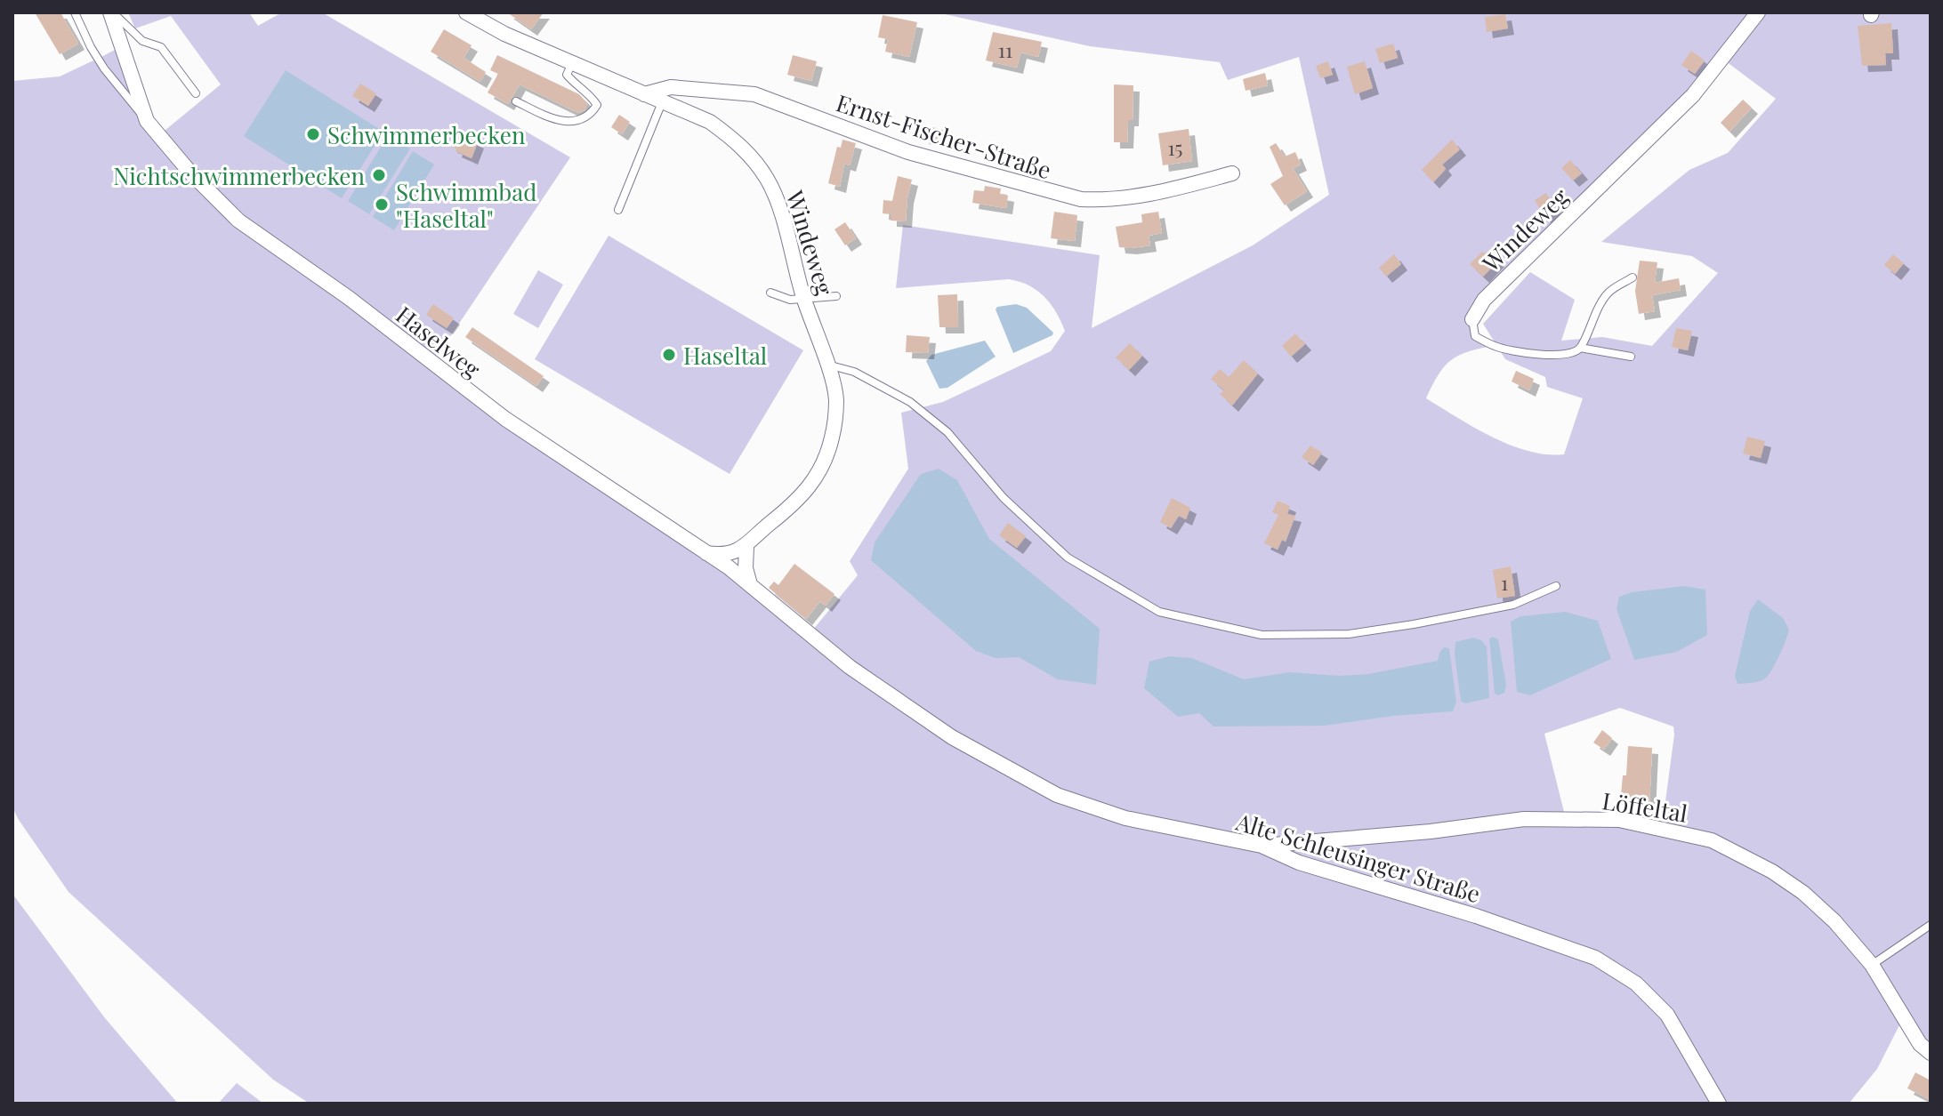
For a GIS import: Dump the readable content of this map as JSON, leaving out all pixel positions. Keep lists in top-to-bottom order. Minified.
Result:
{"streets":{"street":["Ernst-Fischer-Straße","Windeweg","Haselweg","Löffeltal","Alte Schleusinger Straße"]},"crossings":[["Ernst-Fischer-Straße","Windeweg"],["Haselweg","Alte Schleusinger Straße"],["Löffeltal","Alte Schleusinger Straße"]],"places":["Schwimmerbecken","Nichtschwimmerbecken","Schwimmbad \"Haseltal\"","Haseltal"],"house_numbers":["11","15","1"]}
